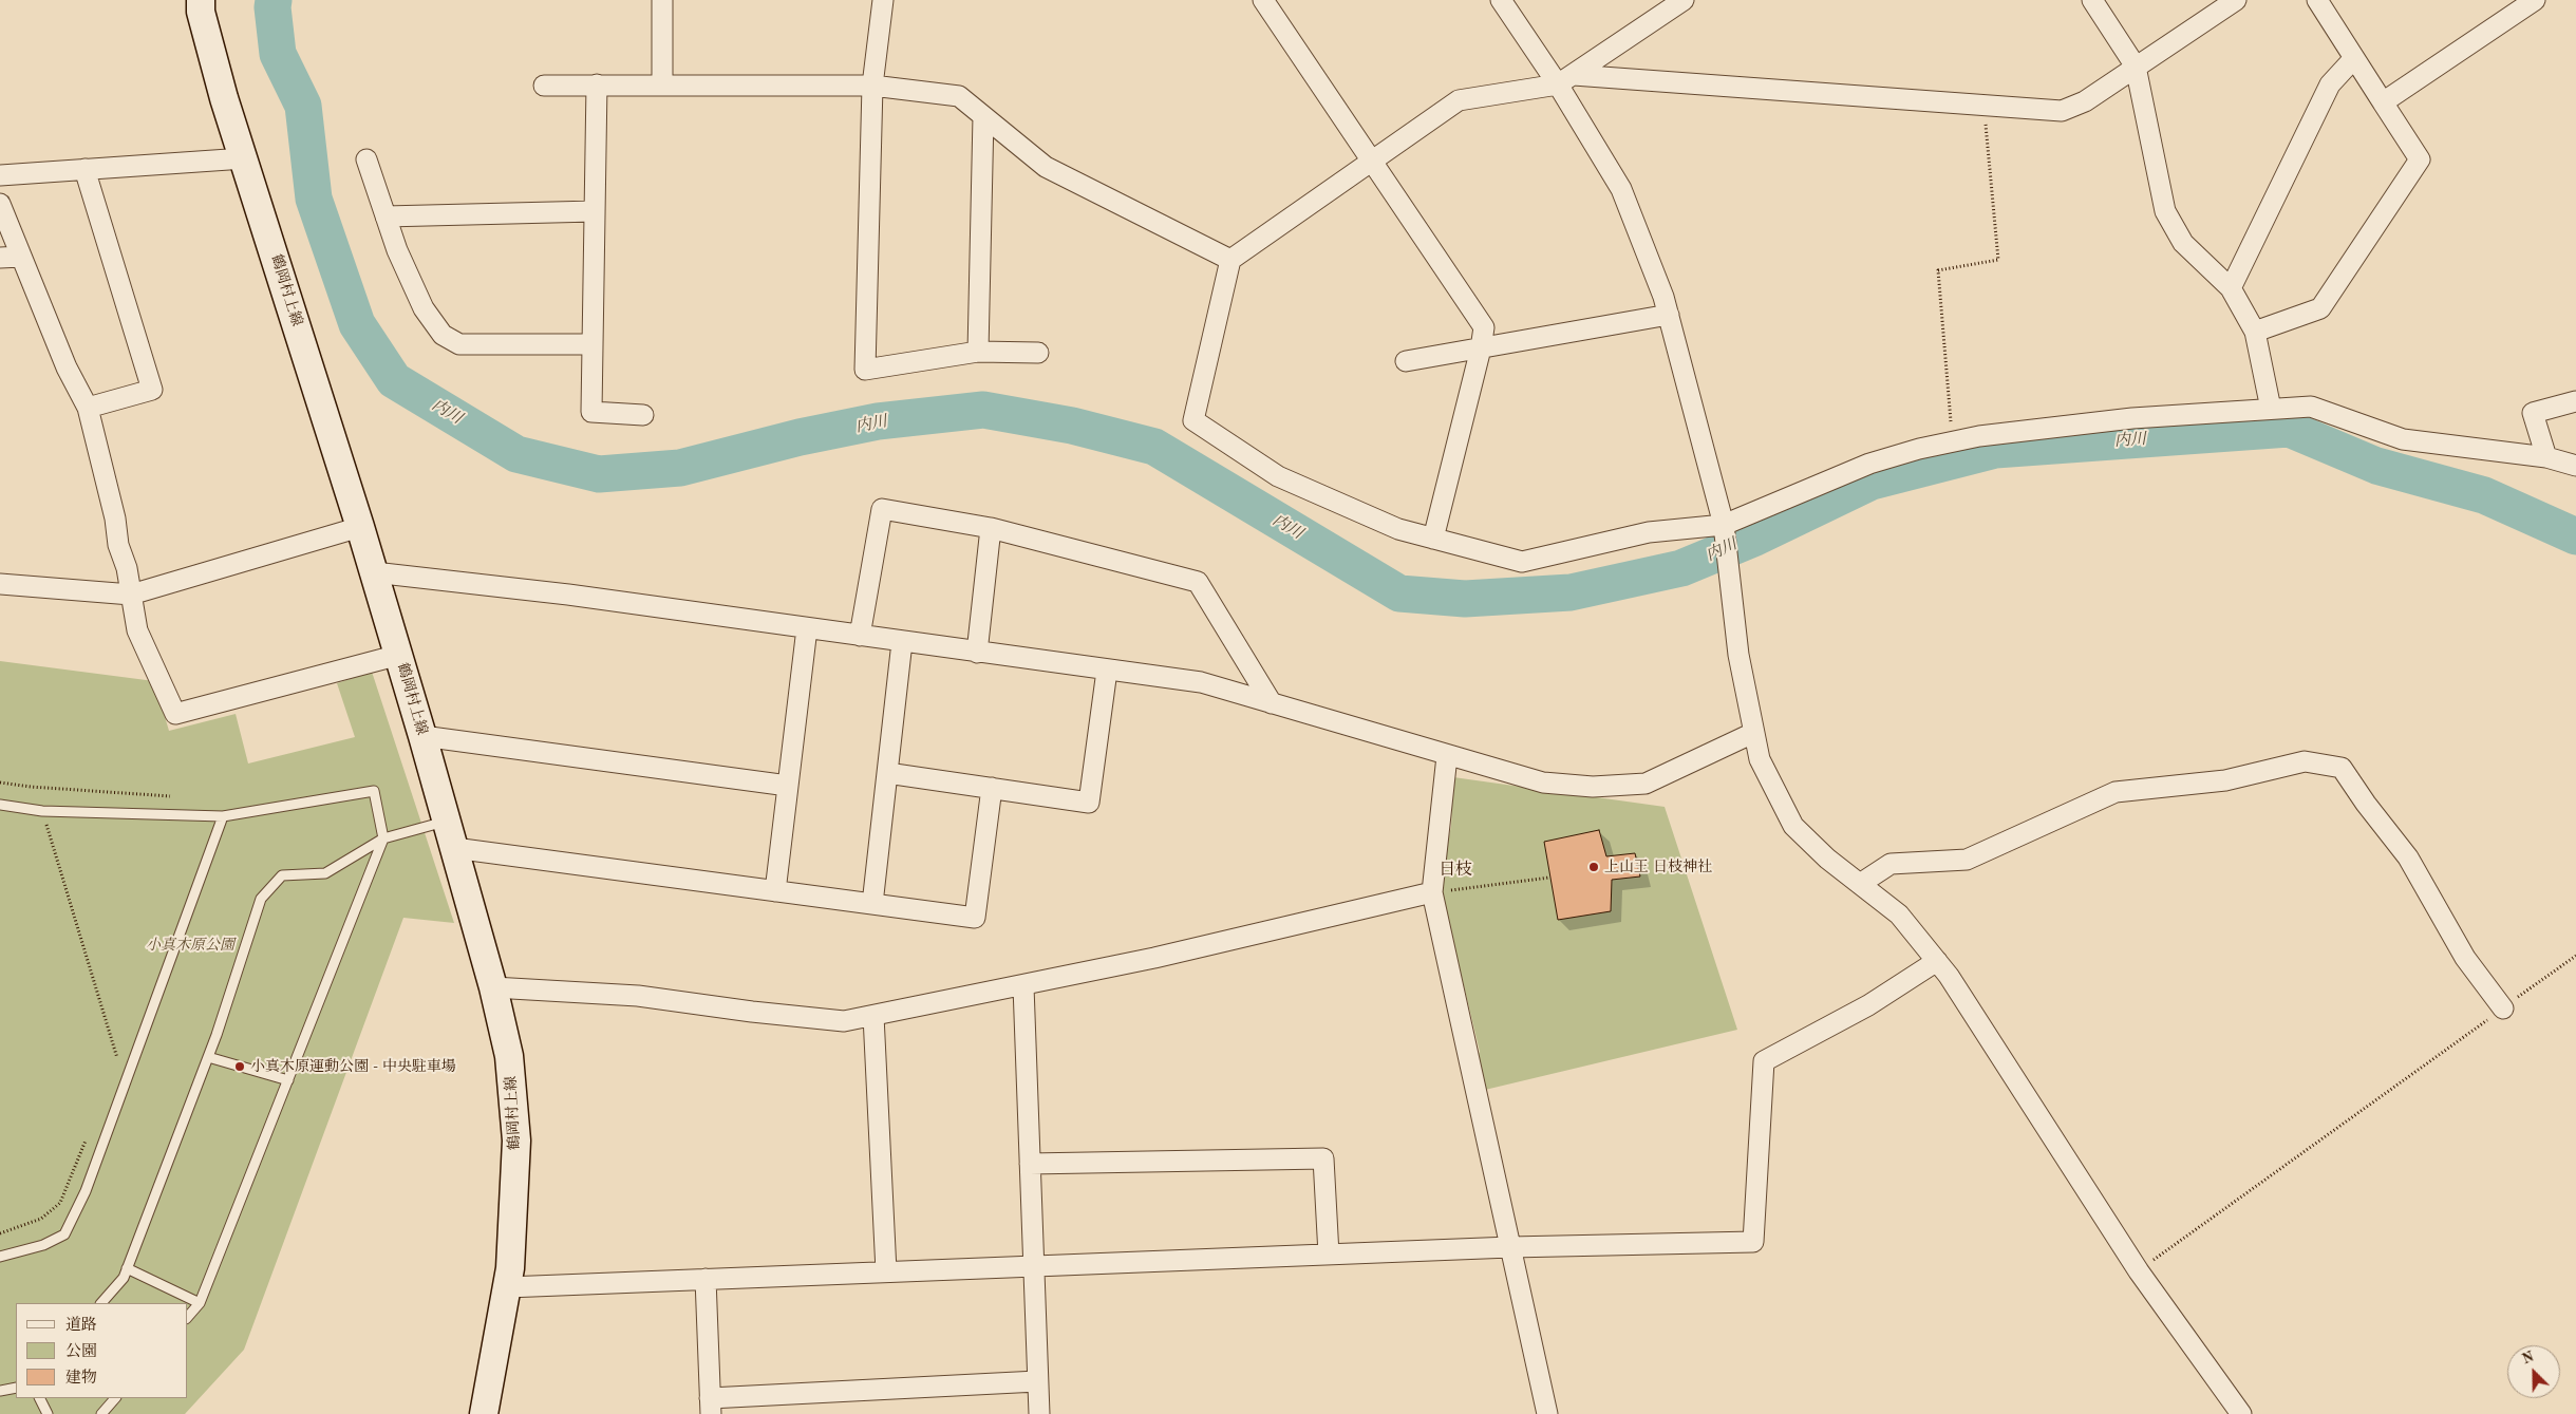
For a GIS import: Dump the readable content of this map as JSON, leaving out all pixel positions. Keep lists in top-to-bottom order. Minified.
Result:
{"streets":{"main road":["鶴岡村上線"]},"districts":["日枝"],"water":["内川"],"parks":["小真木原公園"],"places":["上山王 日枝神社","小真木原運動公園 - 中央駐車場"],"legend":["道路","公園","建物"],"north":"top left"}
